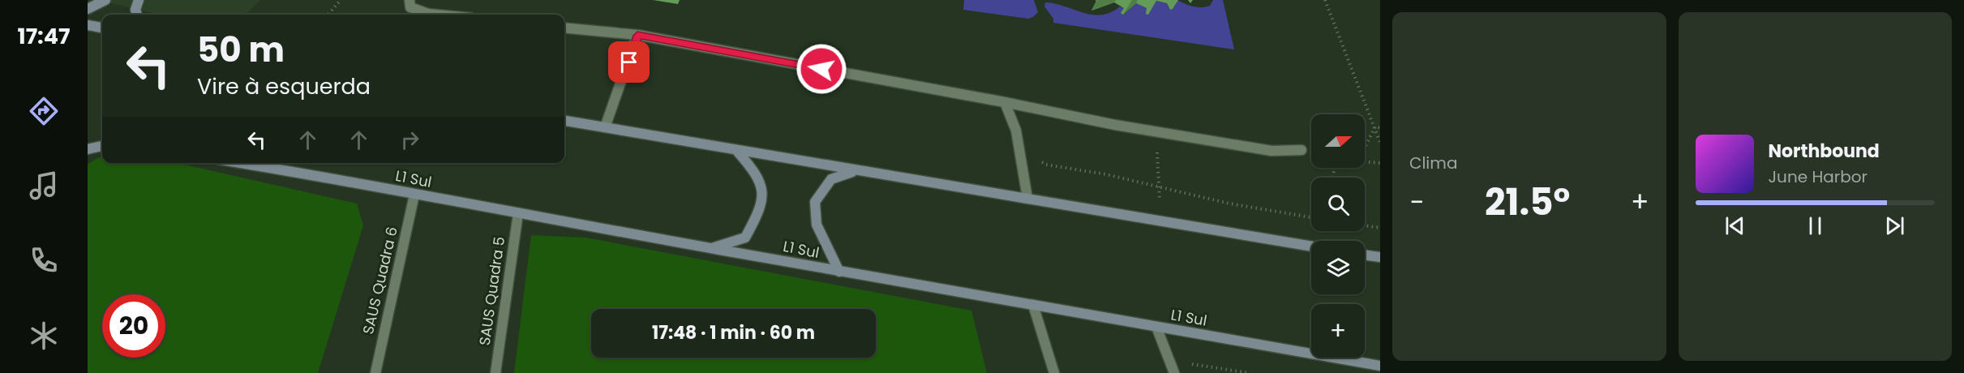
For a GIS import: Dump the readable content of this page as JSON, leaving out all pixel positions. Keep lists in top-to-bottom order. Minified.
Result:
{"streets":{"street":["L1 Sul"],"lane":["SAUS Quadra 6","SAUS Quadra 5"]},"crossings":[["L1 Sul","SAUS Quadra 6"],["L1 Sul","SAUS Quadra 5"]],"north":"right","page":{"tabs":"17:47","tile":"Clima","turn":["50 m","Vire à esquerda"],"map_buttons":"+","song":["Northbound","June Harbor"],"heat":["−","21.5°","+"],"limit":"20","trip":"17:48 · 1 min · 60 m"}}
